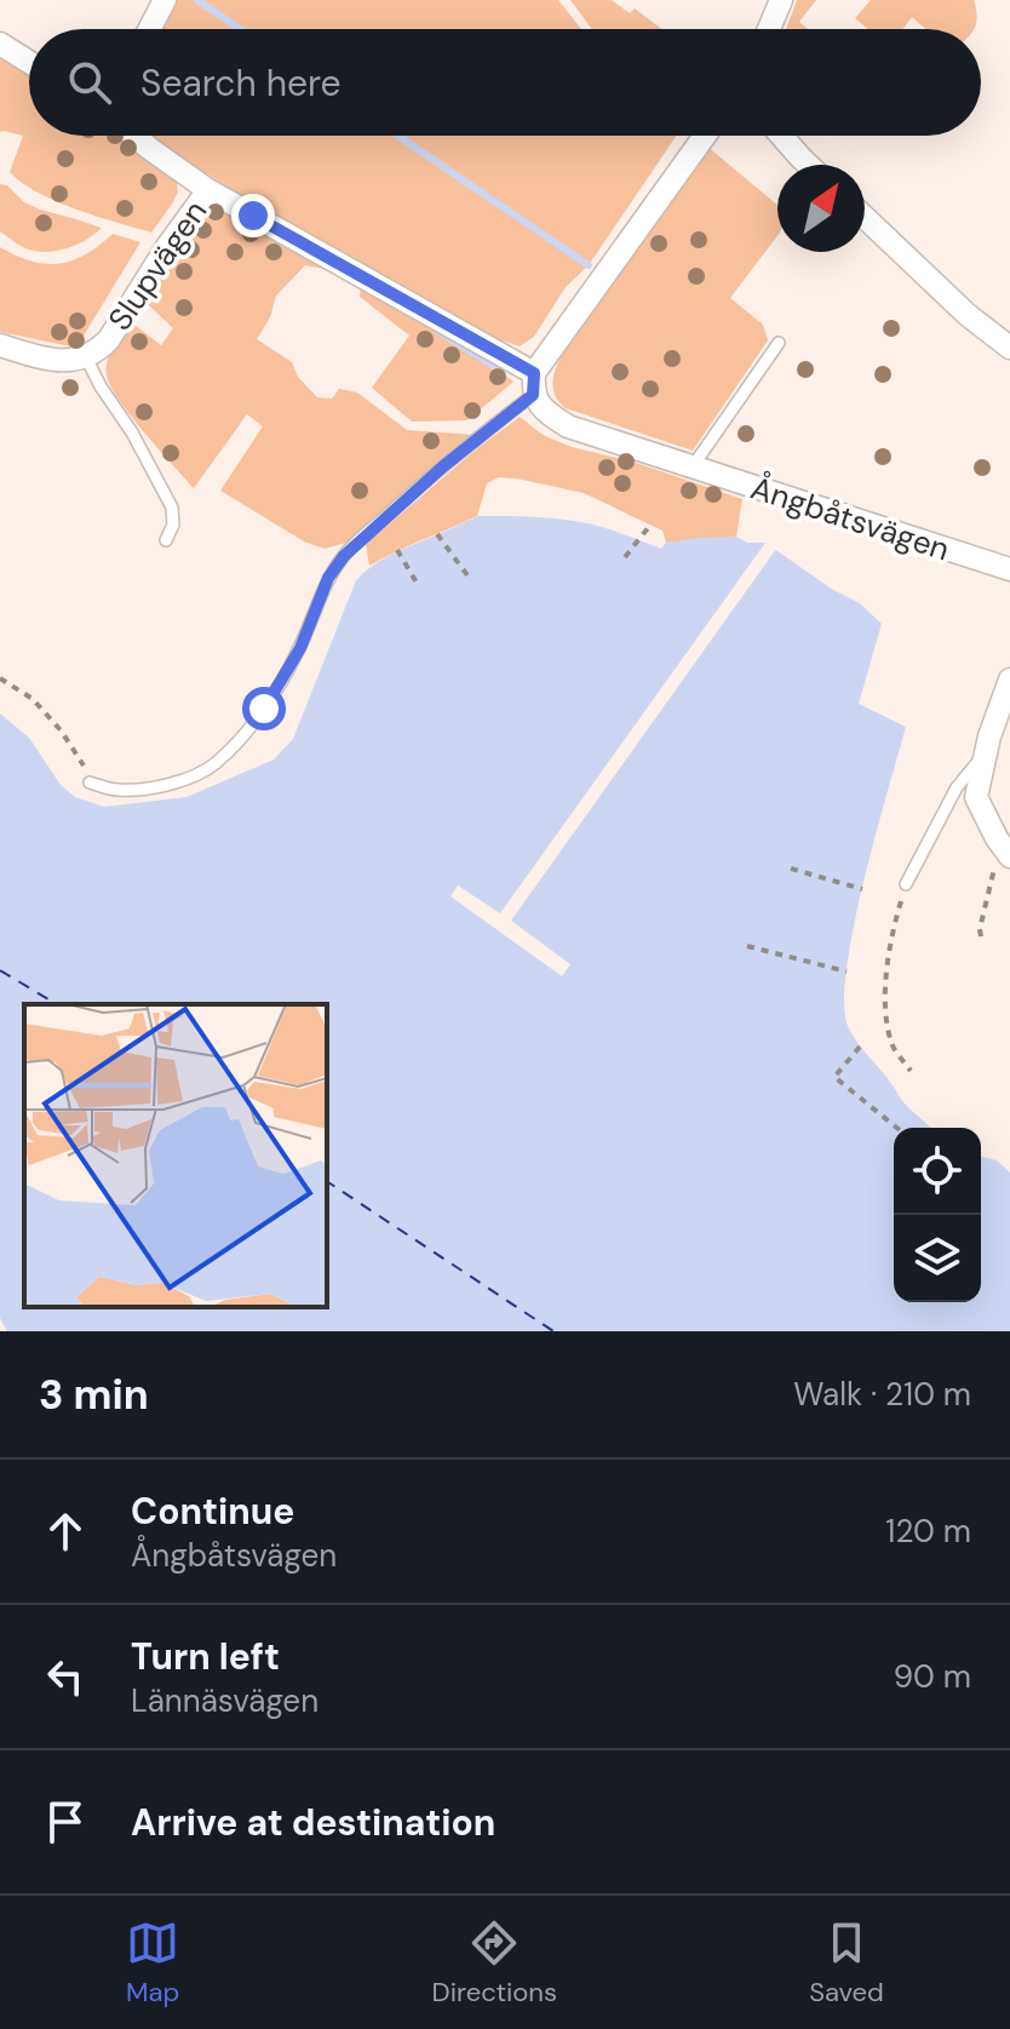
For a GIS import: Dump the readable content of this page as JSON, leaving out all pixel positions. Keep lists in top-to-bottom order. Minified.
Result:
{"streets":{"street":["Slupvägen","Ångbåtsvägen"]},"crossings":[["Slupvägen","Ångbåtsvägen"]],"north":"top right","page":{"search":"Search here","heading":["3 min","Walk · 210 m"],"list":[["Continue","Ångbåtsvägen","120 m"],["Turn left","Lännäsvägen","90 m"],"Arrive at destination"],"nav":["Map","Directions","Saved"]}}
